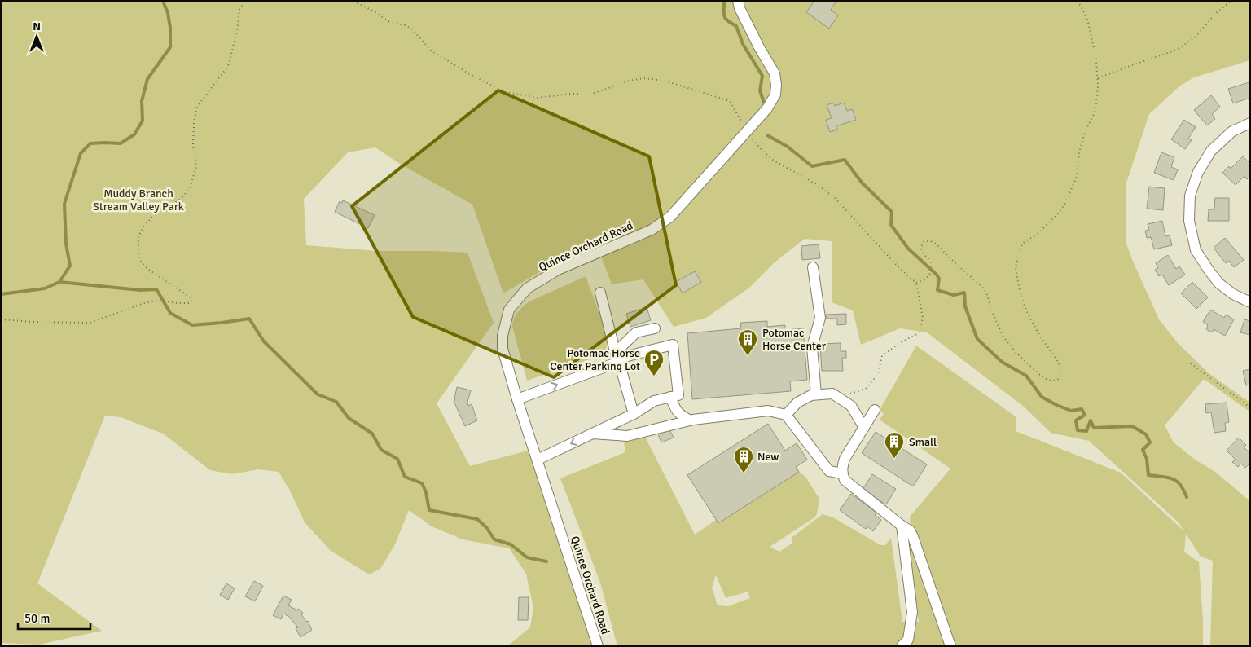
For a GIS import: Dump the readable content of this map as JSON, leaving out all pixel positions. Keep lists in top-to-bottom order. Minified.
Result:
{"streets":{"street":["Quince Orchard Road"]},"parks":["Muddy Branch Stream Valley Park"],"places":{"building":["Potomac Horse Center","Small","New"],"parking":["Potomac Horse Center Parking Lot"]},"scale_bar":"50 m","north":"top"}
